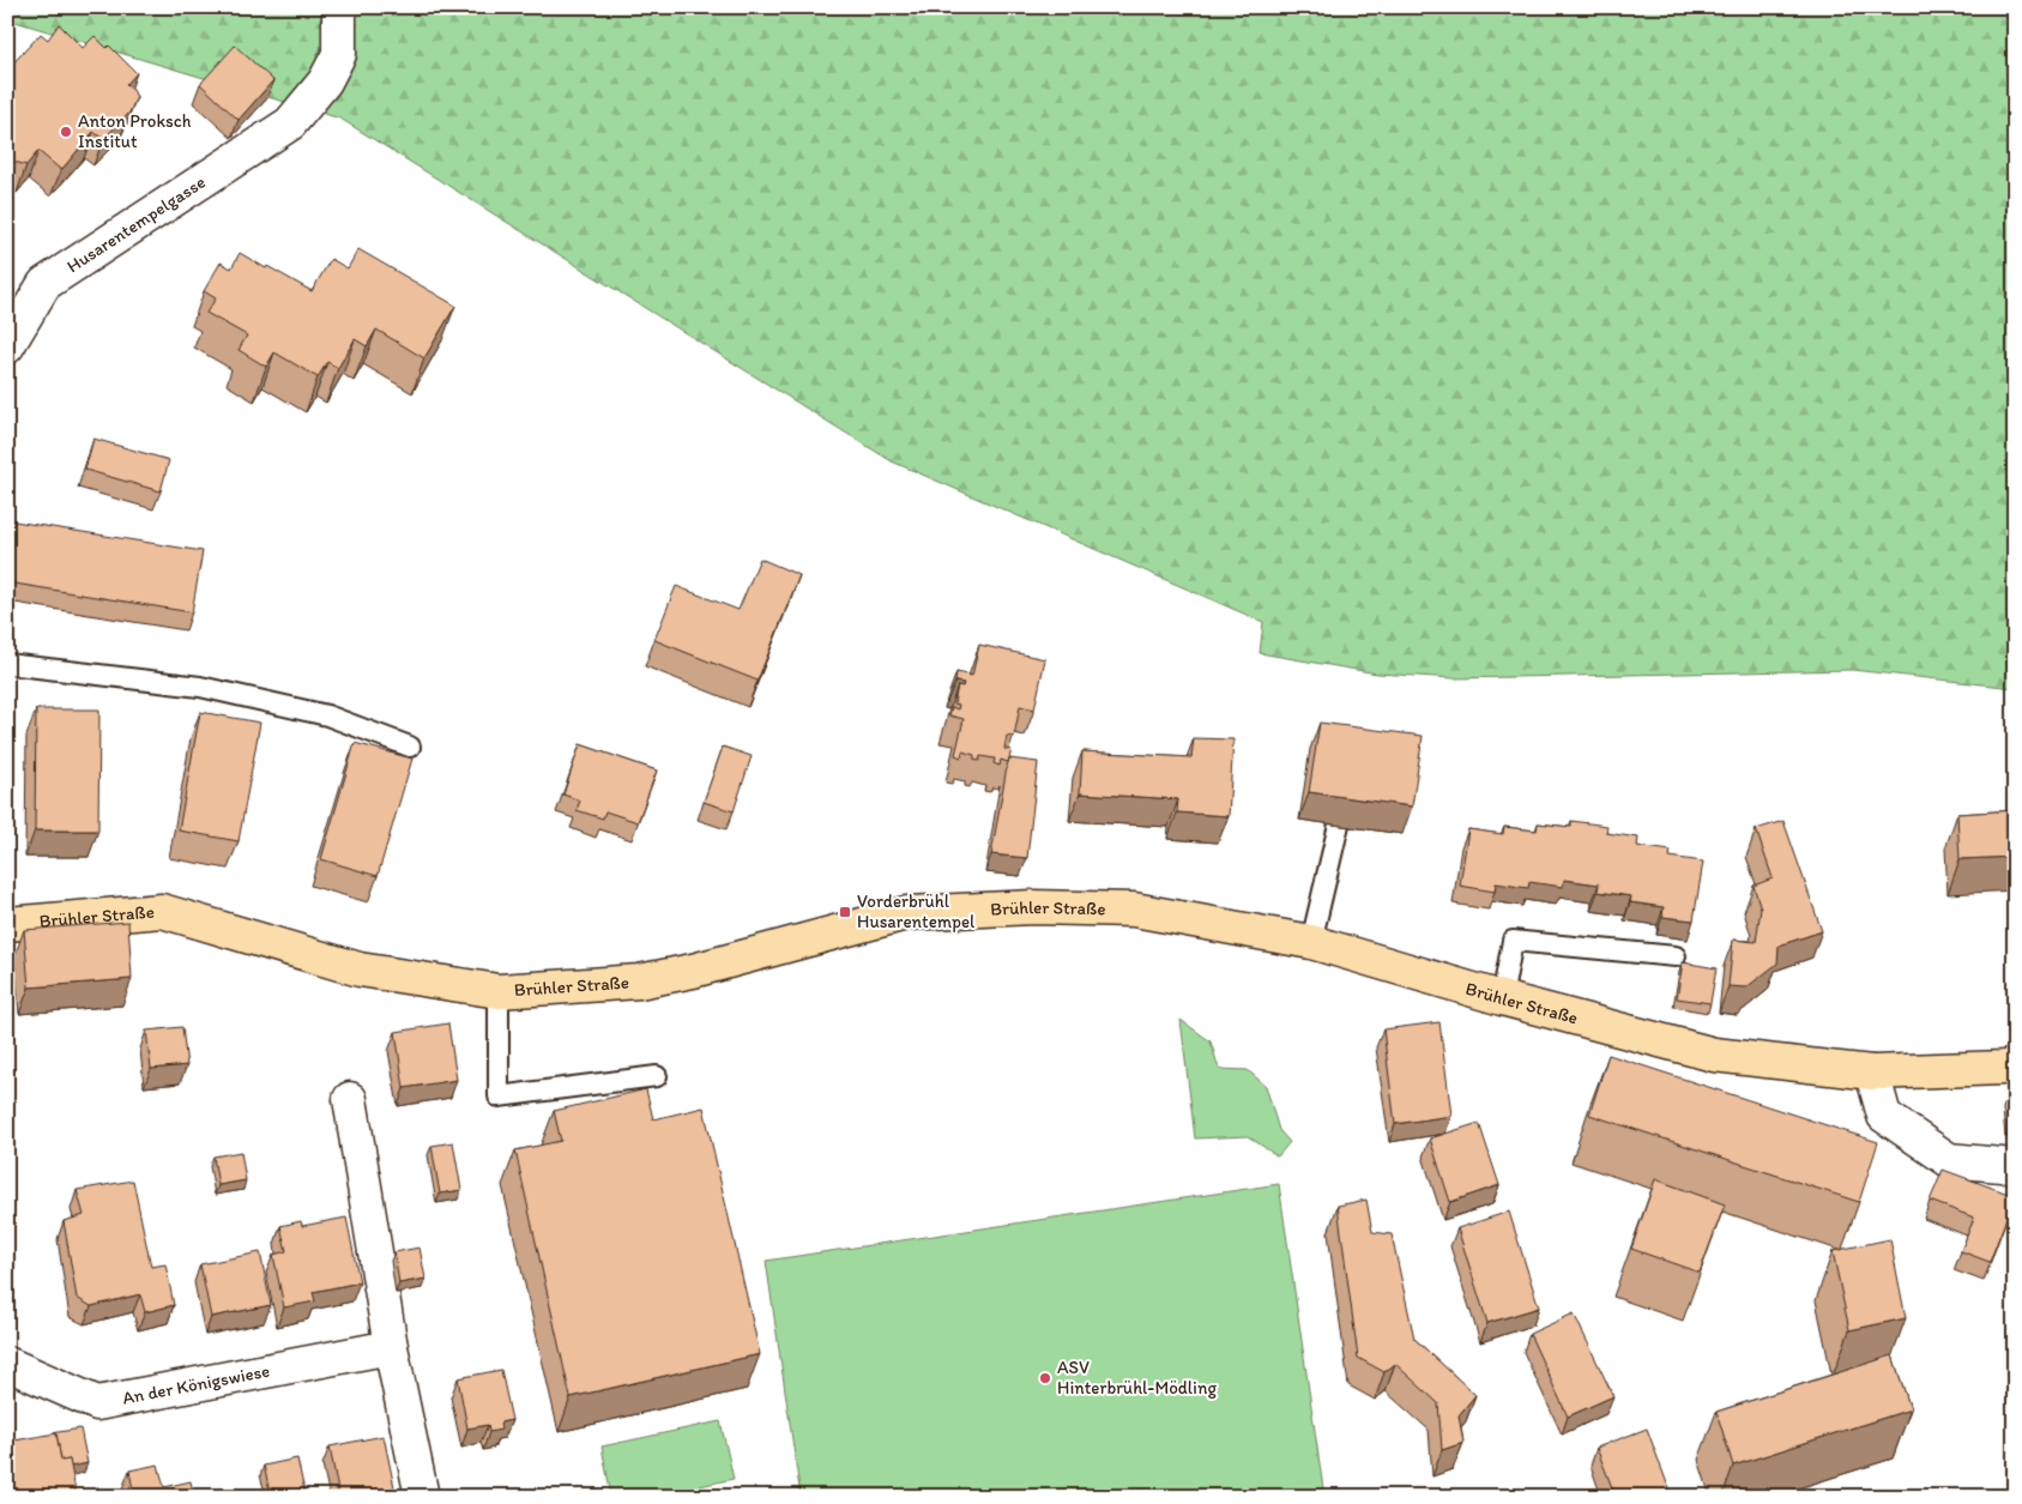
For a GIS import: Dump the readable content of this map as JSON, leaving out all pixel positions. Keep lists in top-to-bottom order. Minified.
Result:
{"streets":{"main road":["Brühler Straße"],"street":["Husarentempelgasse","An der Königswiese"]},"places":{"other":["Anton Proksch Institut","ASV Hinterbrühl-Mödling"],"transit":["Vorderbrühl Husarentempel"]}}
